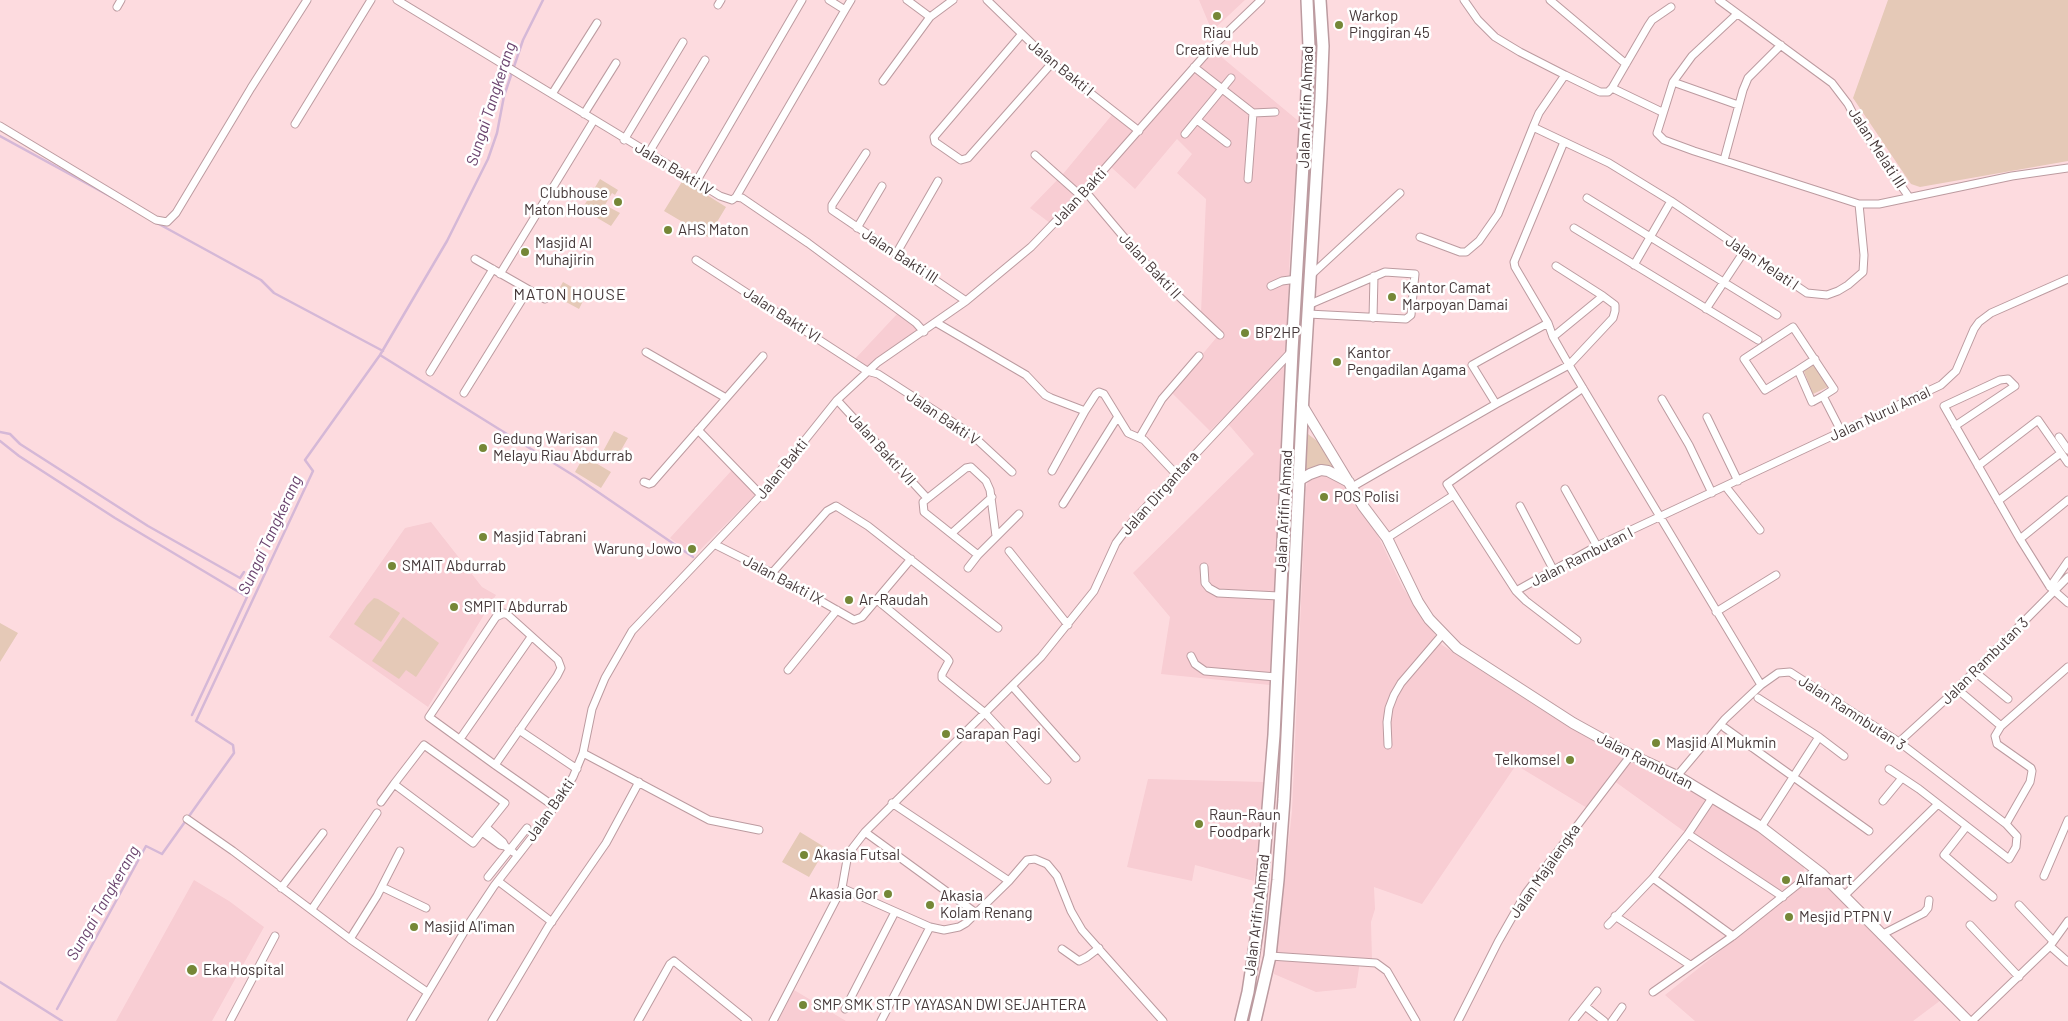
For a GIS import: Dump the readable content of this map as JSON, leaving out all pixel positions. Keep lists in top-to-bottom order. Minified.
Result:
{"streets":{"main road":["Jalan Arifin Ahmad","Jalan Rambutan"],"street":["Jalan Bakti I","Jalan Melati III","Jalan Bakti IV","Jalan Bakti","Jalan Bakti III","Jalan Melati I","Jalan Bakti II","Jalan Bakti VI","Jalan Nurul Amal","Jalan Bakti V","Jalan Bakti VII","Jalan Dirgantara","Jalan Rambutan I","Jalan Bakti IX","Jalan Rambutan 3","Jalan Ramnbutan 3","Jalan Majalengka"]},"crossings":[["Jalan Bakti I","Jalan Bakti"],["Jalan Arifin Ahmad","Jalan Dirgantara"],["Jalan Arifin Ahmad","Jalan Rambutan"],["Jalan Bakti IV","Jalan Bakti"],["Jalan Bakti","Jalan Bakti III"],["Jalan Bakti","Jalan Bakti II"],["Jalan Bakti","Jalan Bakti VI"],["Jalan Bakti","Jalan Bakti V"],["Jalan Bakti","Jalan Bakti VII"],["Jalan Bakti","Jalan Bakti IX"],["Jalan Bakti VI","Jalan Bakti V"],["Jalan Nurul Amal","Jalan Rambutan I"],["Jalan Rambutan 3","Jalan Ramnbutan 3"],["Jalan Ramnbutan 3","Jalan Rambutan"],["Jalan Rambutan","Jalan Majalengka"]],"districts":["MATON HOUSE"],"water":["Sungai Tangkerang"],"places":["Riau Creative Hub","Warkop Pinggiran 45","Clubhouse Maton House","AHS Maton","Masjid Al Muhajirin","Kantor Camat Marpoyan Damai","BP2HP","Kantor Pengadilan Agama","Gedung Warisan Melayu Riau Abdurrab","POS Polisi","Masjid Tabrani","Warung Jowo","SMAIT Abdurrab","Ar-Raudah","SMPIT Abdurrab","Sarapan Pagi","Masjid Al Mukmin","Telkomsel","Raun-Raun Foodpark","Akasia Futsal","Alfamart","Akasia Gor","Akasia Kolam Renang","Mesjid PTPN V","Masjid Al'iman","Eka Hospital","SMP SMK STTP YAYASAN DWI SEJAHTERA"]}
